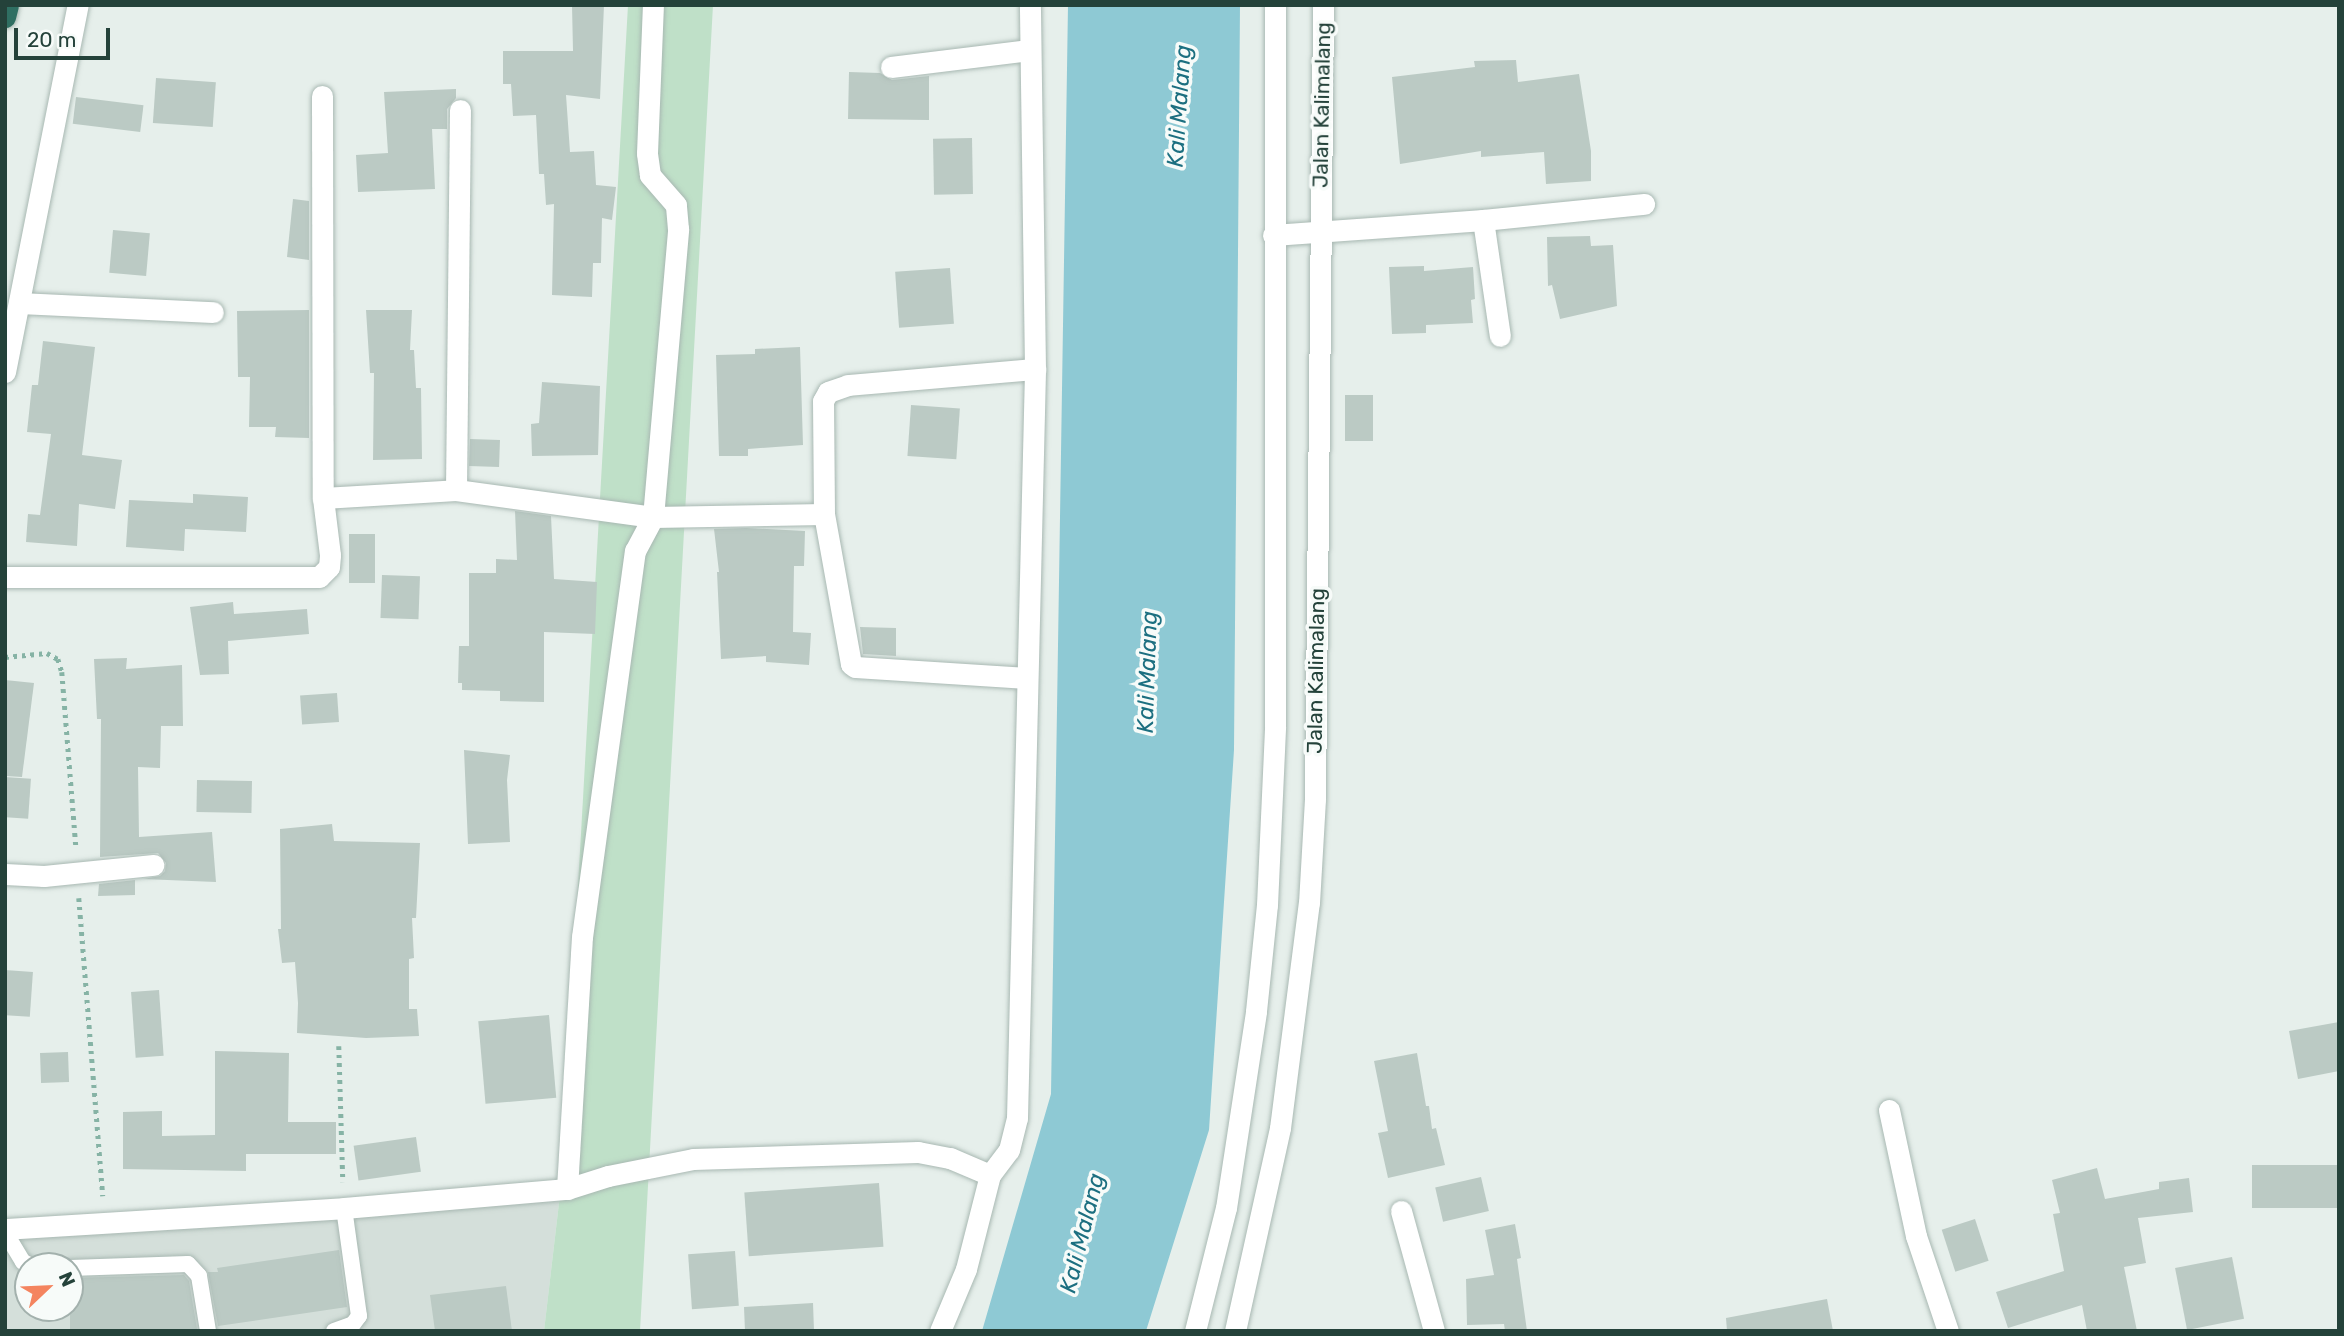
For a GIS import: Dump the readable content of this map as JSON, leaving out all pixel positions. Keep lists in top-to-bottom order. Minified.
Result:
{"streets":{"street":["Jalan Kalimalang"]},"water":["Kali Malang"],"scale_bar":"20 m","north":"top right"}
